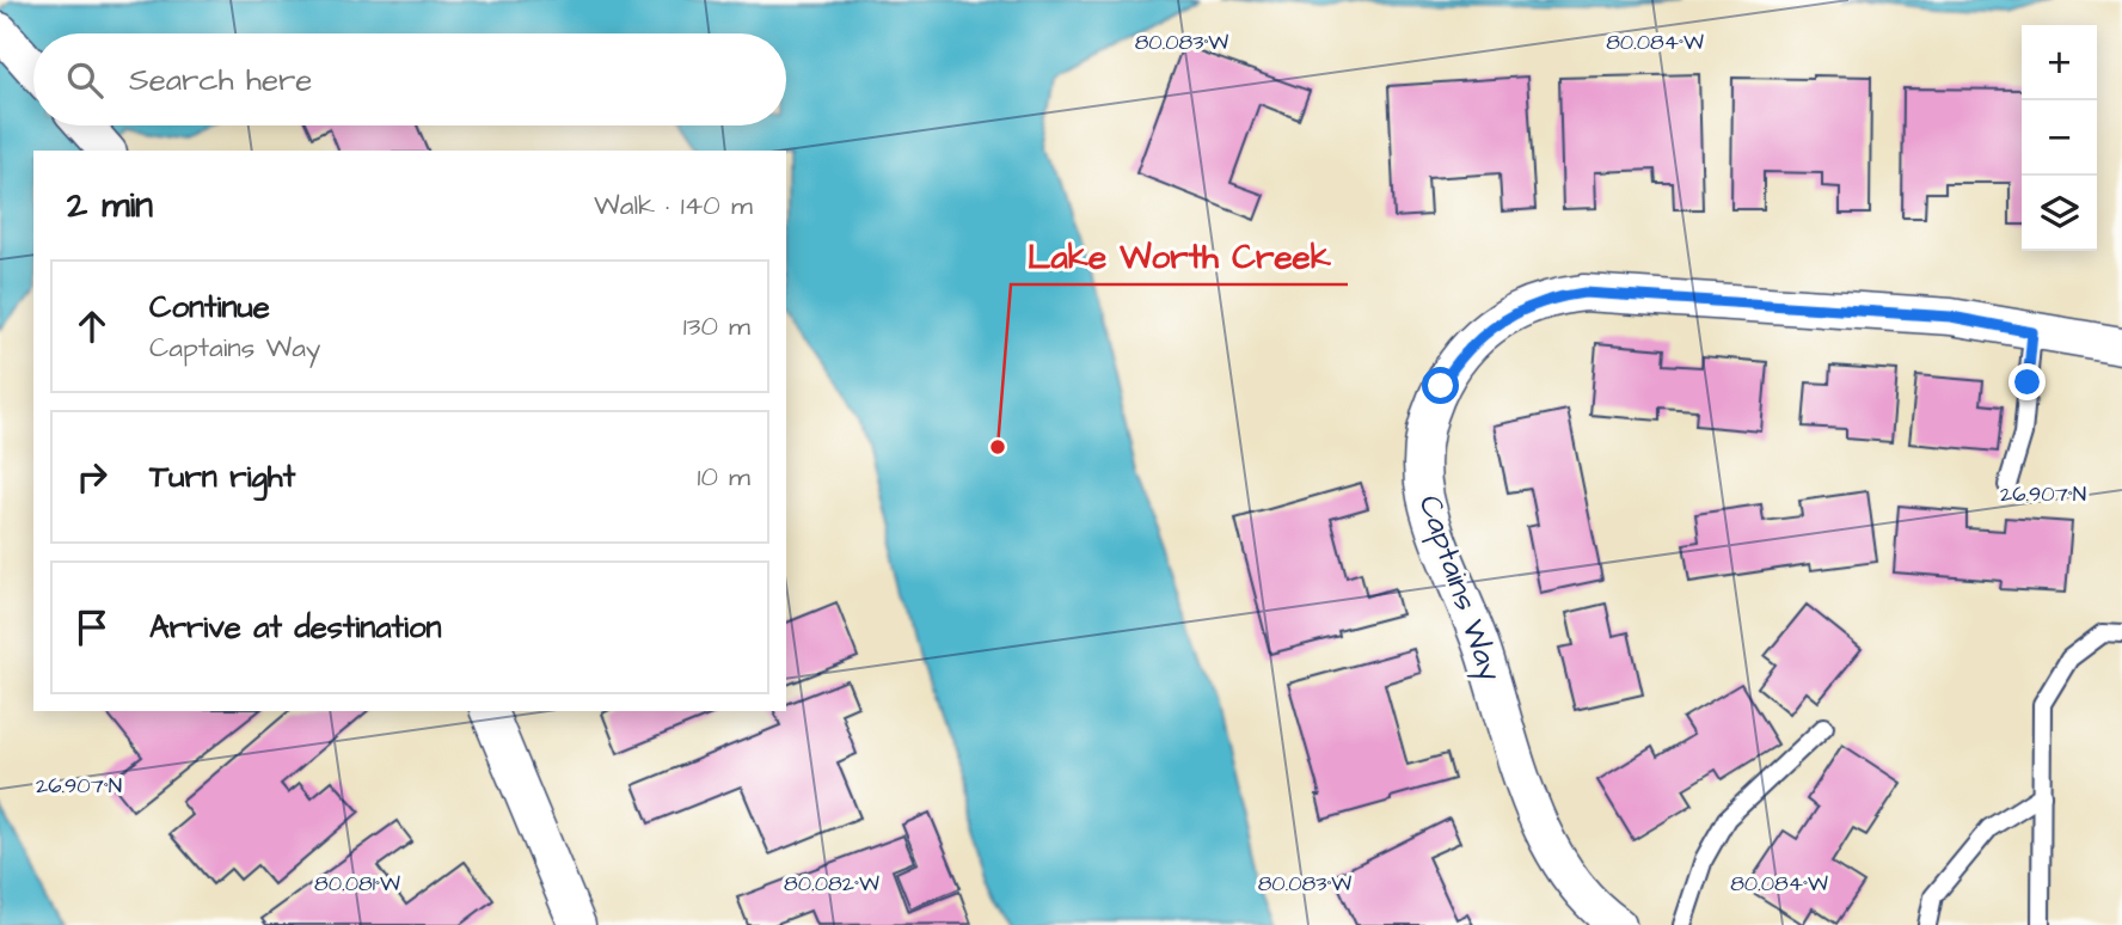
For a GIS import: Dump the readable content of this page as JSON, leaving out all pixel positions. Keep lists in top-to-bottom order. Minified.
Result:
{"streets":{"street":["Captains Way"]},"places":["Lake Worth Creek"],"page":{"map_buttons":["+","−"],"search":"Search here","heading":["2 min","Walk · 140 m"],"list":[["Continue","Captains Way","130 m"],["Turn right","10 m"],"Arrive at destination"]},"coordinates":["80.083°W","80.084°W","26.907°N","80.081°W","80.082°W"]}
